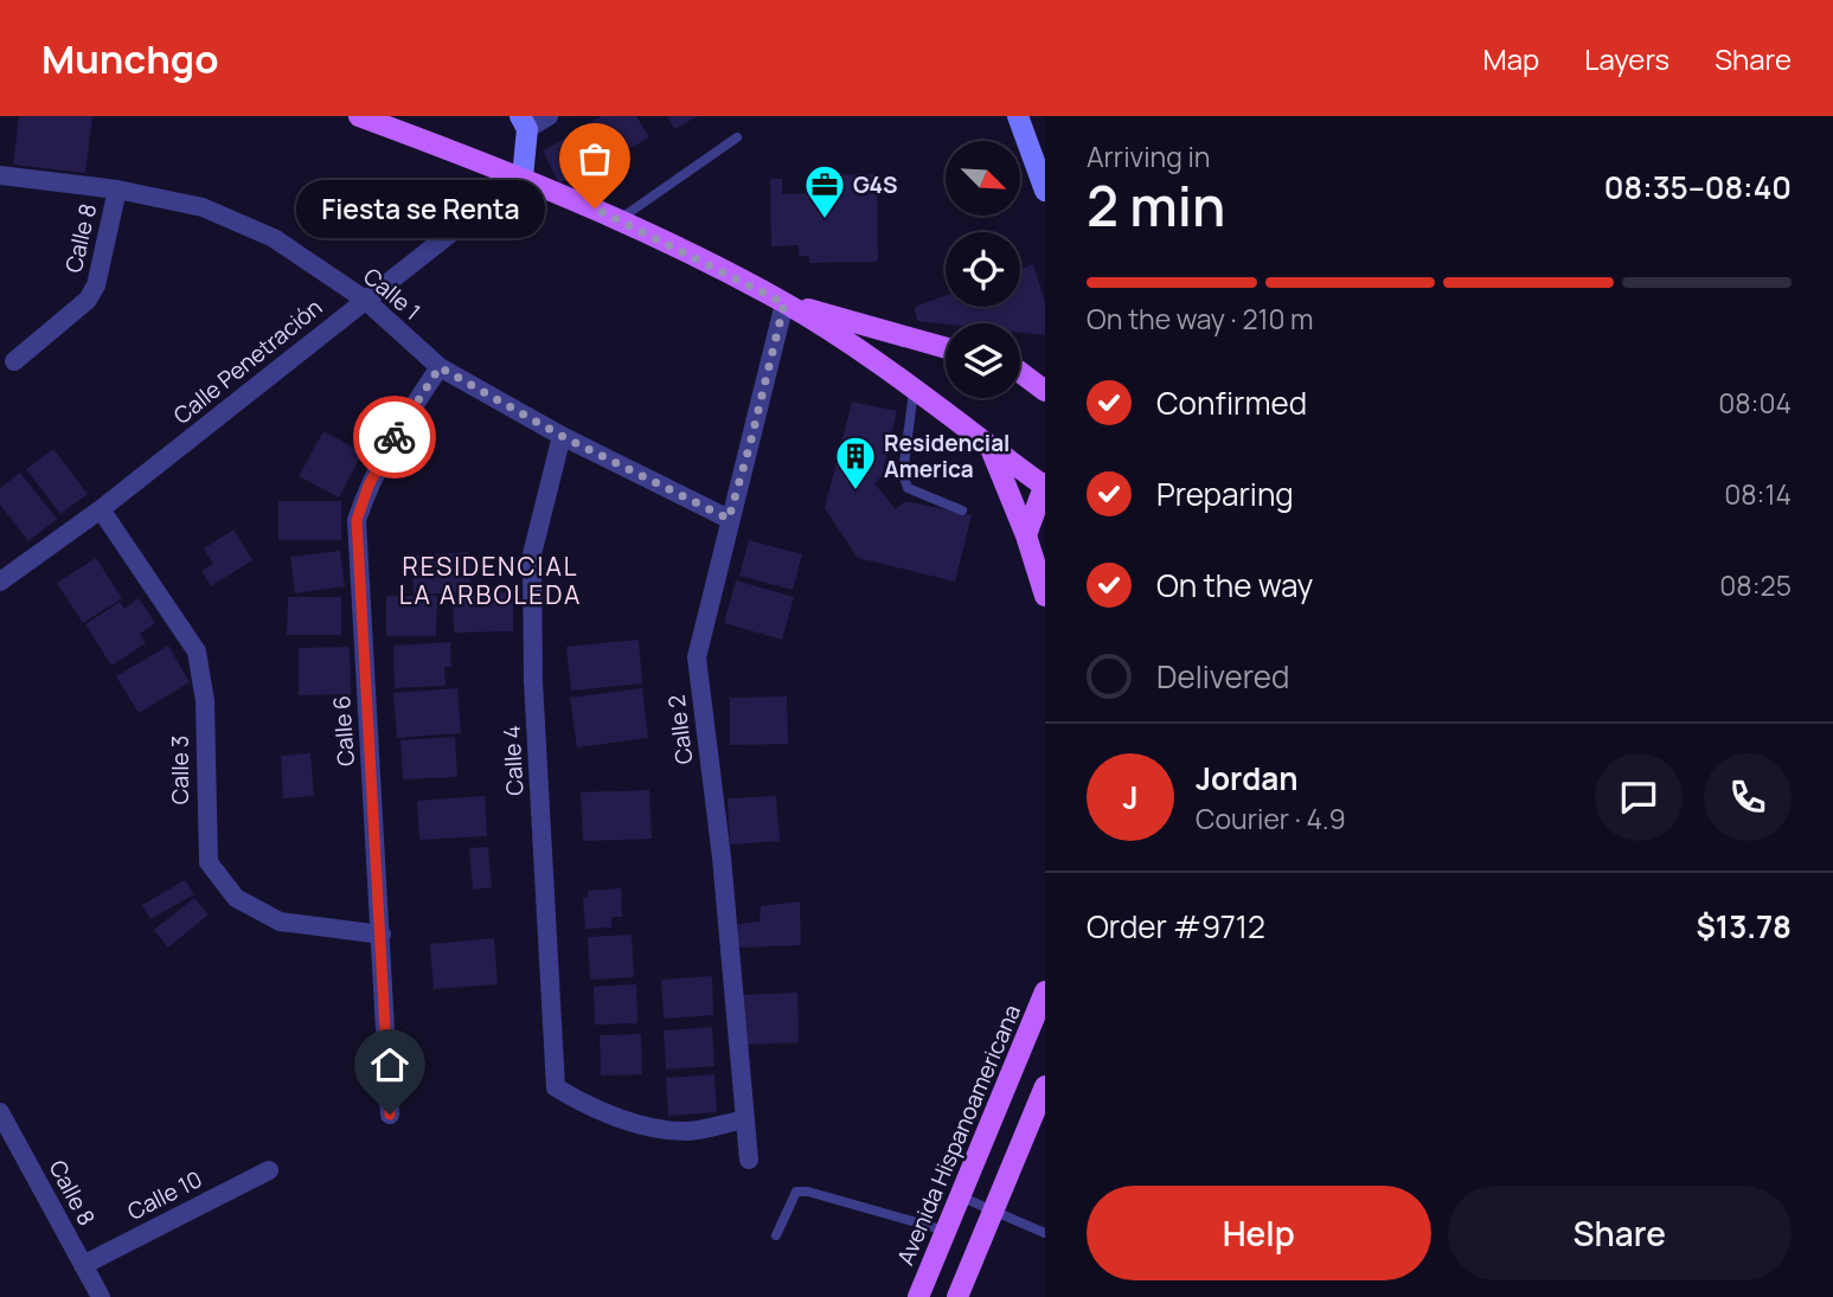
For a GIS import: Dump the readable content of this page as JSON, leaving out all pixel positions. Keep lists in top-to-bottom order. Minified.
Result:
{"streets":{"main road":["Avenida Hispanoamericana"],"street":["Calle 8","Calle 1","Calle Penetración","Calle 2","Calle 6","Calle 4","Calle 3","Calle 10"]},"crossings":[["Calle 8","Calle 1"],["Calle 8","Calle 10"],["Calle 1","Calle Penetración"],["Calle 1","Calle 2"],["Calle 1","Calle 6"],["Calle 1","Calle 4"],["Calle Penetración","Calle 3"],["Calle 2","Calle 4"],["Calle 6","Calle 3"]],"districts":["RESIDENCIAL LA ARBOLEDA"],"places":{"other":["Fiesta se Renta"],"office":["G4S"],"building":["Residencial America"]},"north":"bottom right","page":{"header":"Munchgo","nav":["Map","Layers","Share"],"heading":["2 min","Arriving in","08:35–08:40"],"panel":["Jordan","Courier · 4.9","Order #9712","$13.78"],"bubble":"Fiesta se Renta","bar":"On the way · 210 m","list":[["Confirmed","08:04"],["Preparing","08:14"],["On the way","08:25"],"Delivered"],"round":"J","buttons":["Help","Share"]}}
